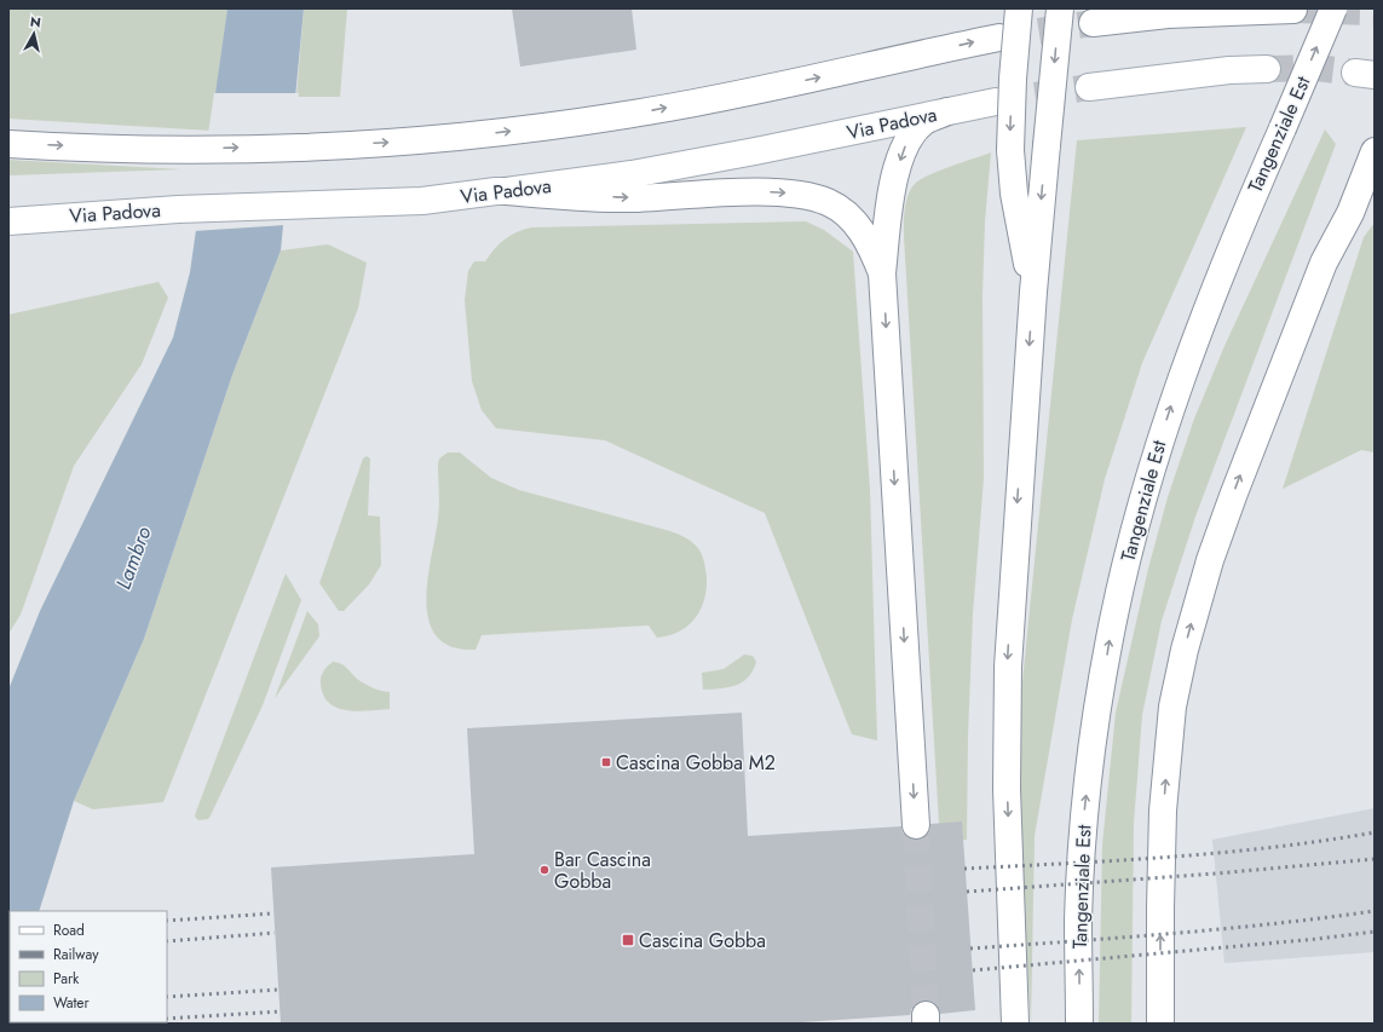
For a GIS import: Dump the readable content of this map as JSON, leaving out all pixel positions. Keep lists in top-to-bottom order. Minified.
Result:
{"streets":{"main road":["Via Padova","Tangenziale Est"]},"water":["Lambro"],"places":{"transit":["Cascina Gobba M2","Cascina Gobba"],"other":["Bar Cascina Gobba"]},"legend":["Road","Railway","Park","Water"],"north":"top"}
